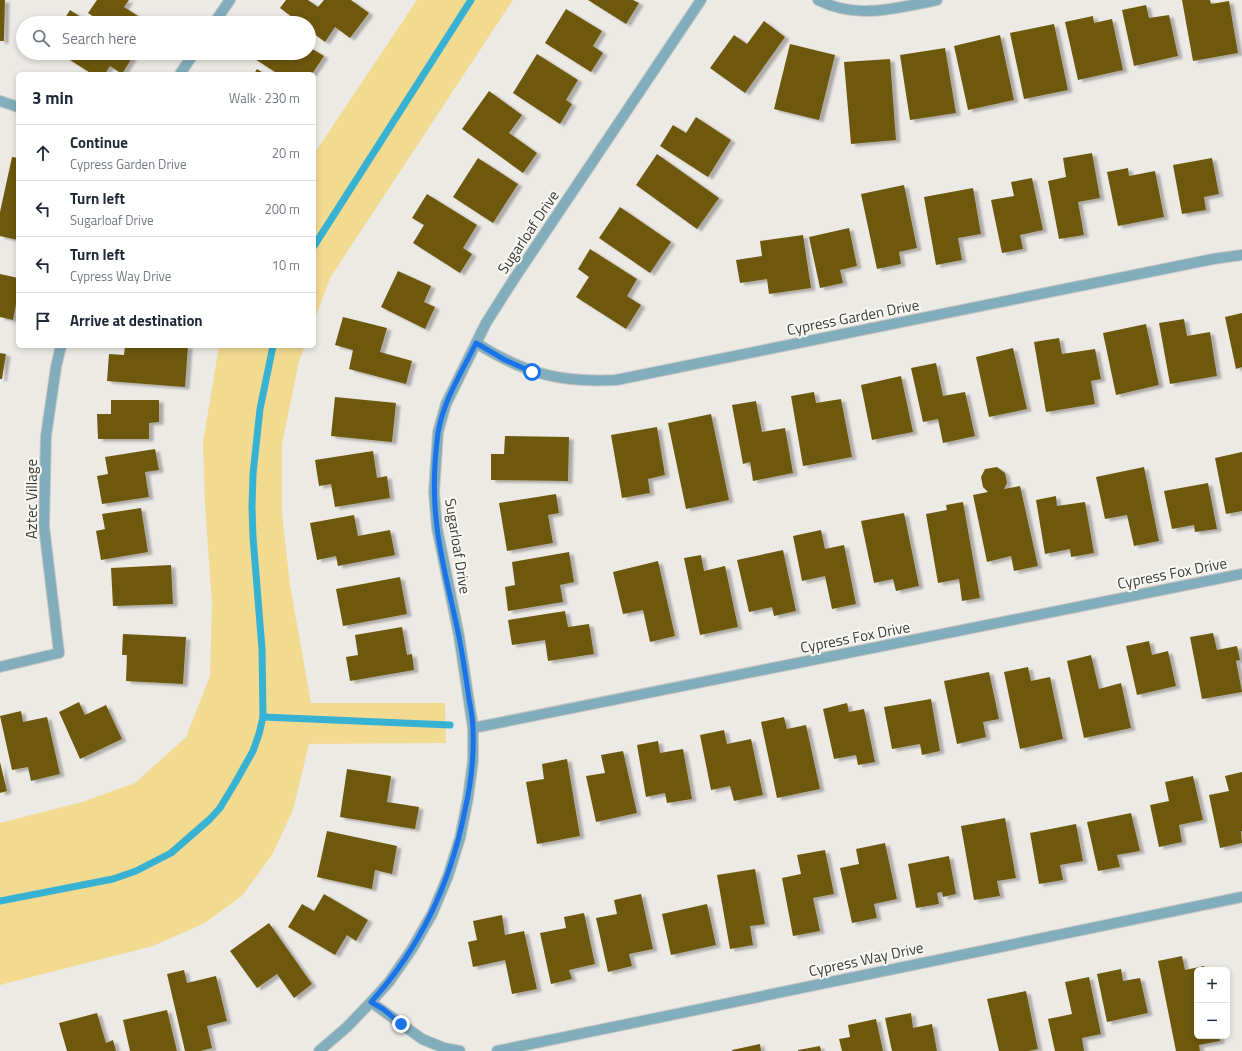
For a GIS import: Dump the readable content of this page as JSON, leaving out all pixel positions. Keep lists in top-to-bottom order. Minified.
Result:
{"streets":{"street":["Sugarloaf Drive","Cypress Garden Drive","Aztec Village","Cypress Fox Drive","Cypress Way Drive"]},"crossings":[["Sugarloaf Drive","Cypress Garden Drive"],["Sugarloaf Drive","Cypress Fox Drive"]],"page":{"search":"Search here","heading":["3 min","Walk · 230 m"],"list":[["Continue","Cypress Garden Drive","20 m"],["Turn left","Sugarloaf Drive","200 m"],["Turn left","Cypress Way Drive","10 m"],"Arrive at destination"],"map_buttons":["+","−"]}}
